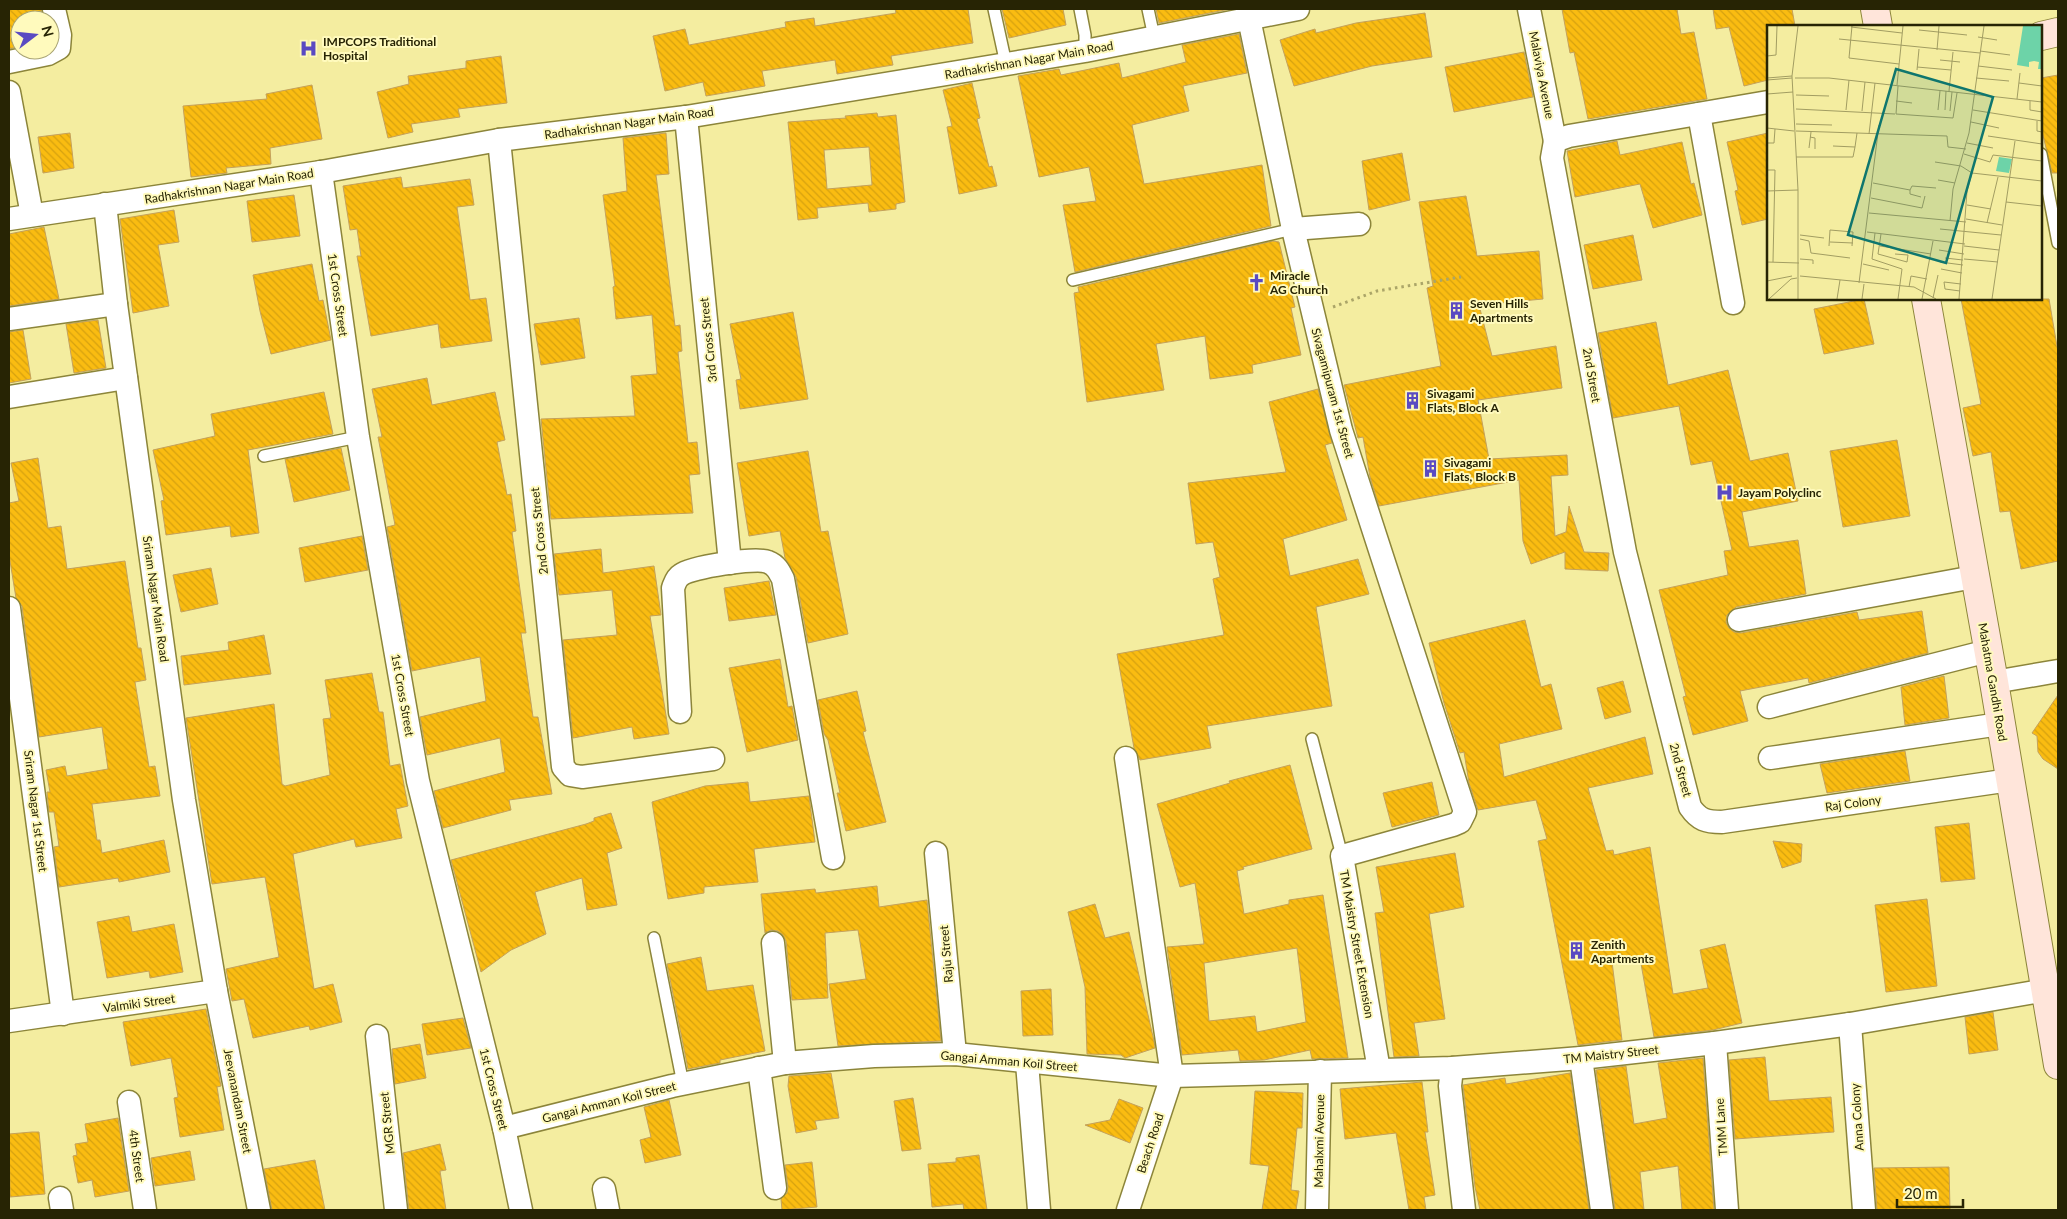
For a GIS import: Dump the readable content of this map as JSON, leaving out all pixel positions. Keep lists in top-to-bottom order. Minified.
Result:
{"streets":{"main road":["Mahatma Gandhi Road"],"street":["Radhakrishnan Nagar Main Road","Malaviya Avenue","1st Cross Street","3rd Cross Street","2nd Street","Sivagamipuram 1st Street","2nd Cross Street","Sriram Nagar Main Road","Raj Colony","Sriram Nagar 1st Street","TM Maistry Street Extension","Raju Street","Valmiki Street","TM Maistry Street","Gangai Amman Koil Street","Jeevanandam Street","Anna Colony","MGR Street","TMM Lane","Mahalxmi Avenue","Beach Road","4th Street"]},"crossings":[["Radhakrishnan Nagar Main Road","1st Cross Street"],["Radhakrishnan Nagar Main Road","3rd Cross Street"],["Radhakrishnan Nagar Main Road","Sivagamipuram 1st Street"],["Radhakrishnan Nagar Main Road","2nd Cross Street"],["Radhakrishnan Nagar Main Road","Sriram Nagar Main Road"],["Malaviya Avenue","2nd Street"],["1st Cross Street","Gangai Amman Koil Street"],["2nd Street","Raj Colony"],["Sivagamipuram 1st Street","TM Maistry Street Extension"],["Sriram Nagar Main Road","Valmiki Street"],["Sriram Nagar Main Road","Jeevanandam Street"],["Mahatma Gandhi Road","Raj Colony"],["Mahatma Gandhi Road","TM Maistry Street"],["Sriram Nagar 1st Street","Valmiki Street"],["TM Maistry Street Extension","TM Maistry Street"],["Raju Street","Gangai Amman Koil Street"],["Valmiki Street","Jeevanandam Street"],["TM Maistry Street","Gangai Amman Koil Street"],["TM Maistry Street","Anna Colony"],["TM Maistry Street","TMM Lane"],["TM Maistry Street","Mahalxmi Avenue"],["TM Maistry Street","Beach Road"],["Gangai Amman Koil Street","Beach Road"]],"places":{"hospital":["IMPCOPS Traditional Hospital","Jayam Polyclinc"],"church":["Miracle AG Church"],"building":["Seven Hills Apartments","Sivagami Flats, Block A","Sivagami Flats, Block B","Zenith Apartments"]},"scale_bar":"20 m","north":"right"}
